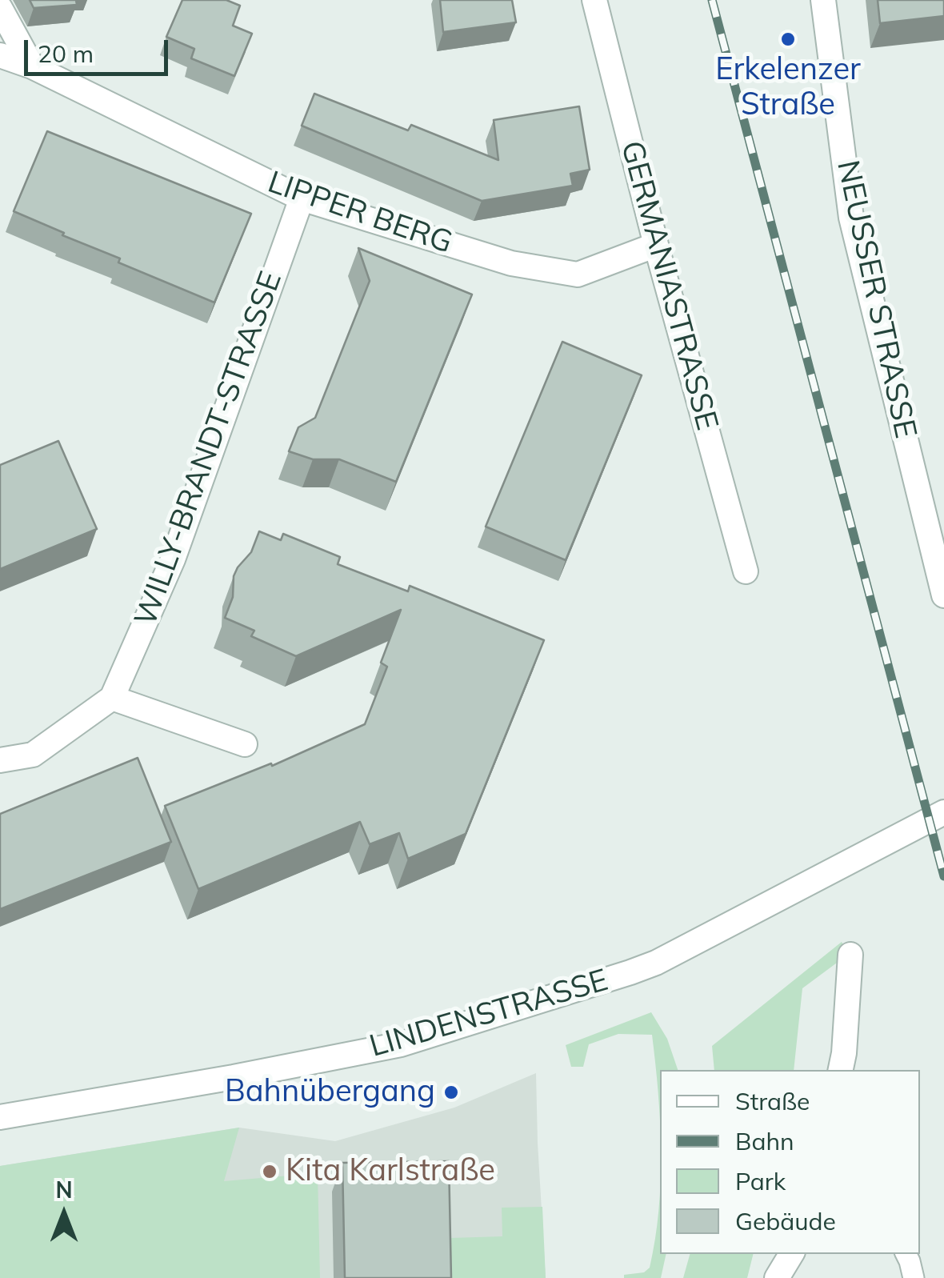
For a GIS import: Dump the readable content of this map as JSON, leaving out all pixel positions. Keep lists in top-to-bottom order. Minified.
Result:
{"streets":{"street":["LIPPER BERG","GERMANIASTRASSE","NEUSSER STRASSE","WILLY-BRANDT-STRASSE","LINDENSTRASSE"]},"crossings":[["LIPPER BERG","GERMANIASTRASSE"],["LIPPER BERG","WILLY-BRANDT-STRASSE"]],"places":["Erkelenzer Straße","Bahnübergang","Kita Karlstraße"],"legend":["Straße","Bahn","Park","Gebäude"],"scale_bar":"20 m","north":"top"}
